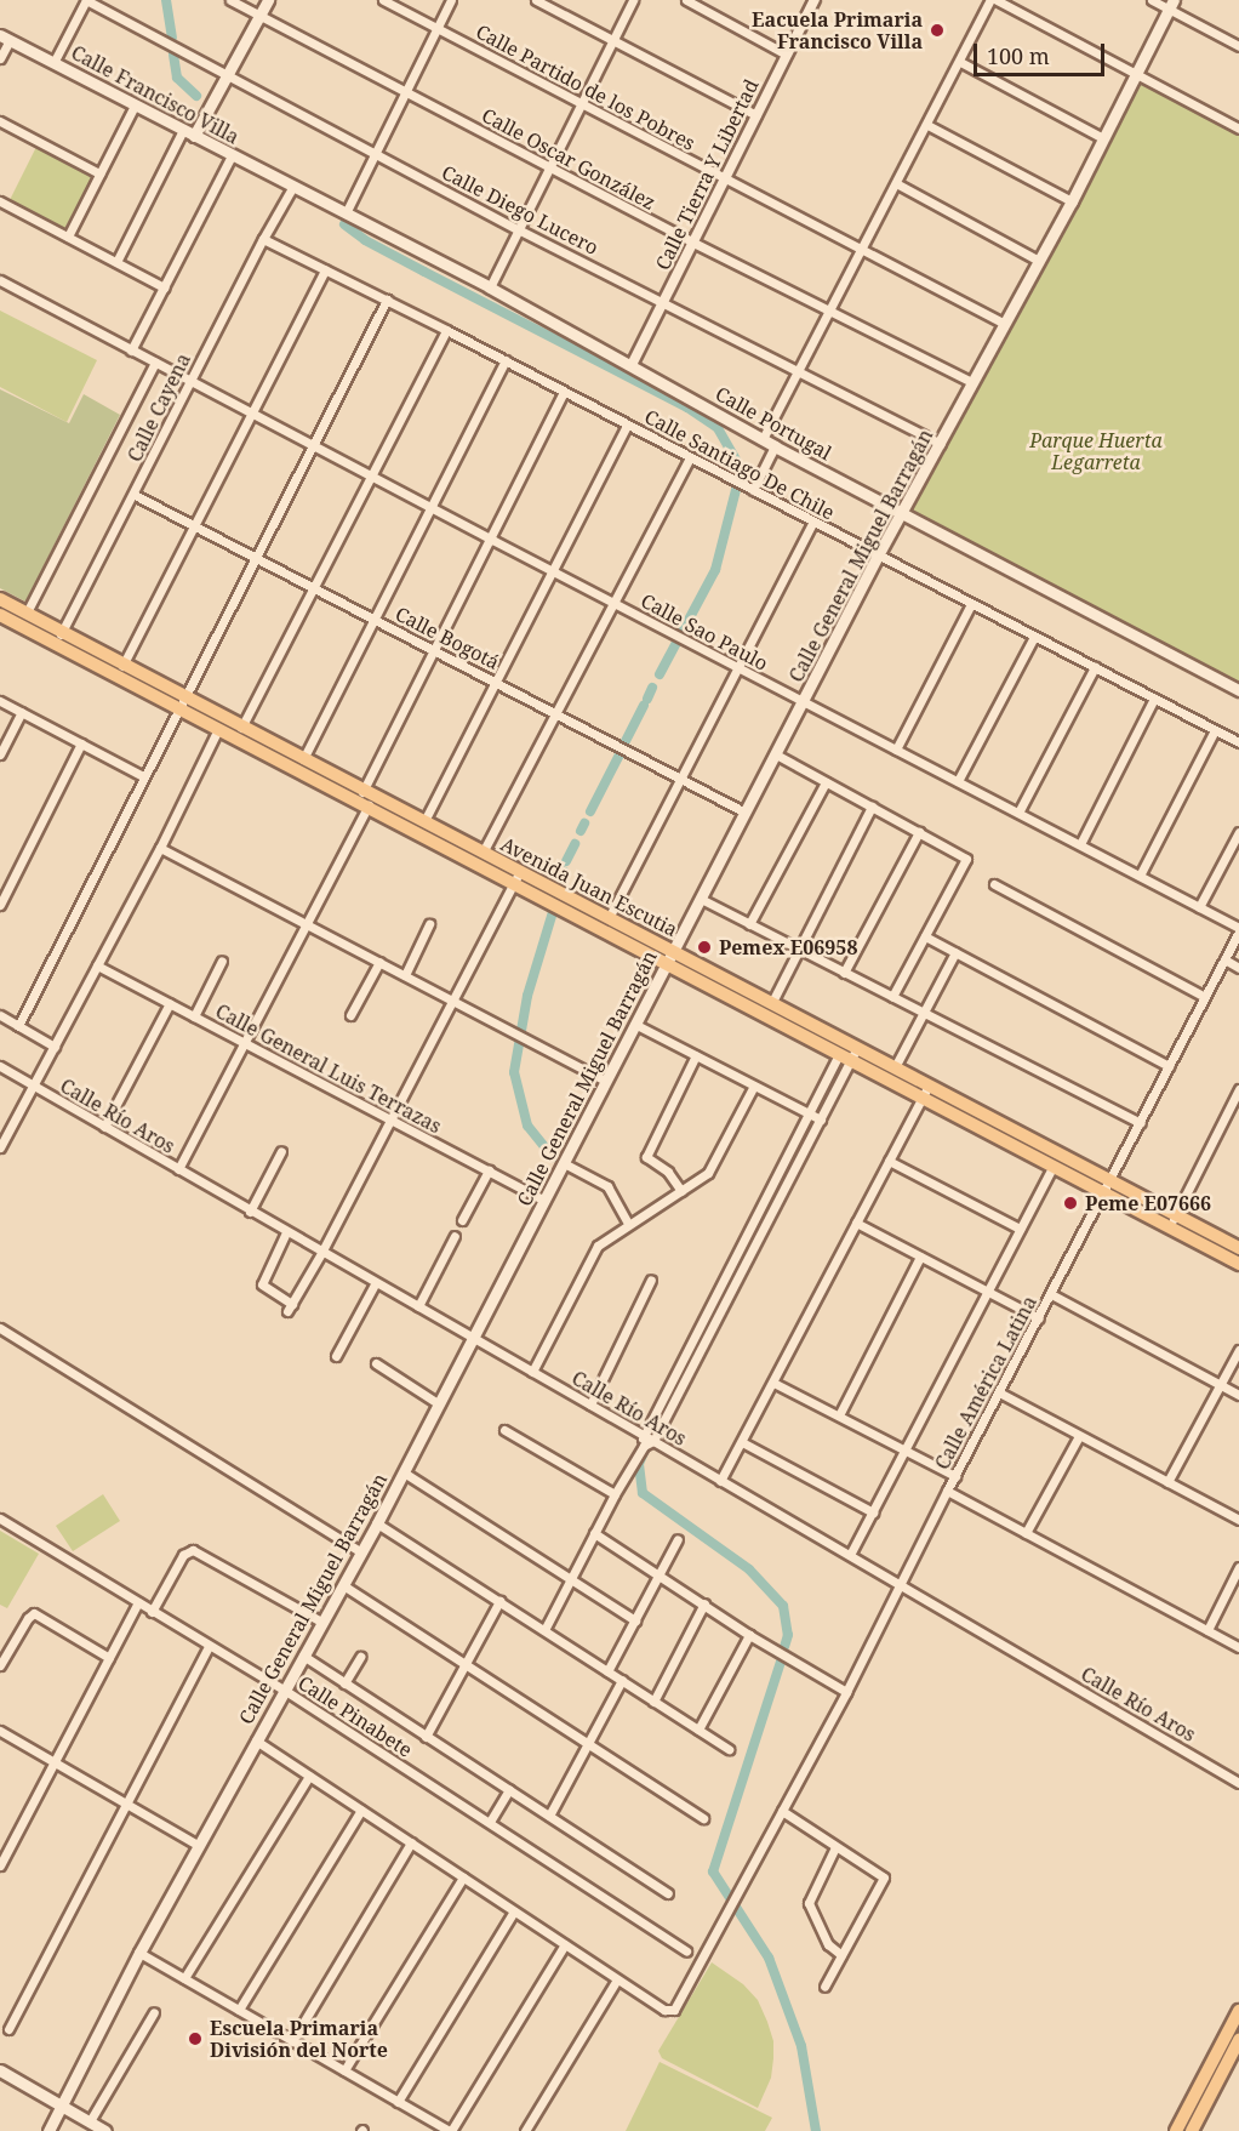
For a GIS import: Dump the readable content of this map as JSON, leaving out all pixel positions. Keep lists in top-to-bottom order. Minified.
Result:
{"streets":{"main road":["Calle Francisco Villa","Calle Portugal","Calle General Miguel Barragán","Avenida Juan Escutia"],"street":["Calle Partido de los Pobres","Calle Oscar González","Calle Tierra Y Libertad","Calle Diego Lucero","Calle Cayena","Calle Santiago De Chile","Calle Sao Paulo","Calle Bogotá","Calle General Luis Terrazas","Calle Río Aros","Calle América Latina","Calle Pinabete"]},"crossings":[["Calle Partido de los Pobres","Calle Tierra Y Libertad"],["Calle Partido de los Pobres","Calle General Miguel Barragán"],["Calle Francisco Villa","Calle Cayena"],["Calle Francisco Villa","Calle Portugal"],["Calle Oscar González","Calle Tierra Y Libertad"],["Calle Oscar González","Calle General Miguel Barragán"],["Calle Tierra Y Libertad","Calle Diego Lucero"],["Calle Tierra Y Libertad","Calle Portugal"],["Calle Diego Lucero","Calle General Miguel Barragán"],["Calle Cayena","Calle Portugal"],["Calle Cayena","Calle Santiago De Chile"],["Calle Cayena","Calle Sao Paulo"],["Calle Cayena","Calle Bogotá"],["Calle Cayena","Avenida Juan Escutia"],["Calle Portugal","Calle General Miguel Barragán"],["Calle Santiago De Chile","Calle General Miguel Barragán"],["Calle General Miguel Barragán","Calle Sao Paulo"],["Calle General Miguel Barragán","Calle Bogotá"],["Calle General Miguel Barragán","Avenida Juan Escutia"],["Calle General Miguel Barragán","Calle General Luis Terrazas"],["Calle General Miguel Barragán","Calle Río Aros"],["Calle General Miguel Barragán","Calle Pinabete"],["Calle Sao Paulo","Calle América Latina"],["Avenida Juan Escutia","Calle América Latina"],["Calle Río Aros","Calle América Latina"]],"parks":["Parque Huerta Legarreta"],"places":["Eacuela Primaria Francisco Villa","Pemex E06958","Peme E07666","Escuela Primaria División del Norte"],"scale_bar":"100 m"}
